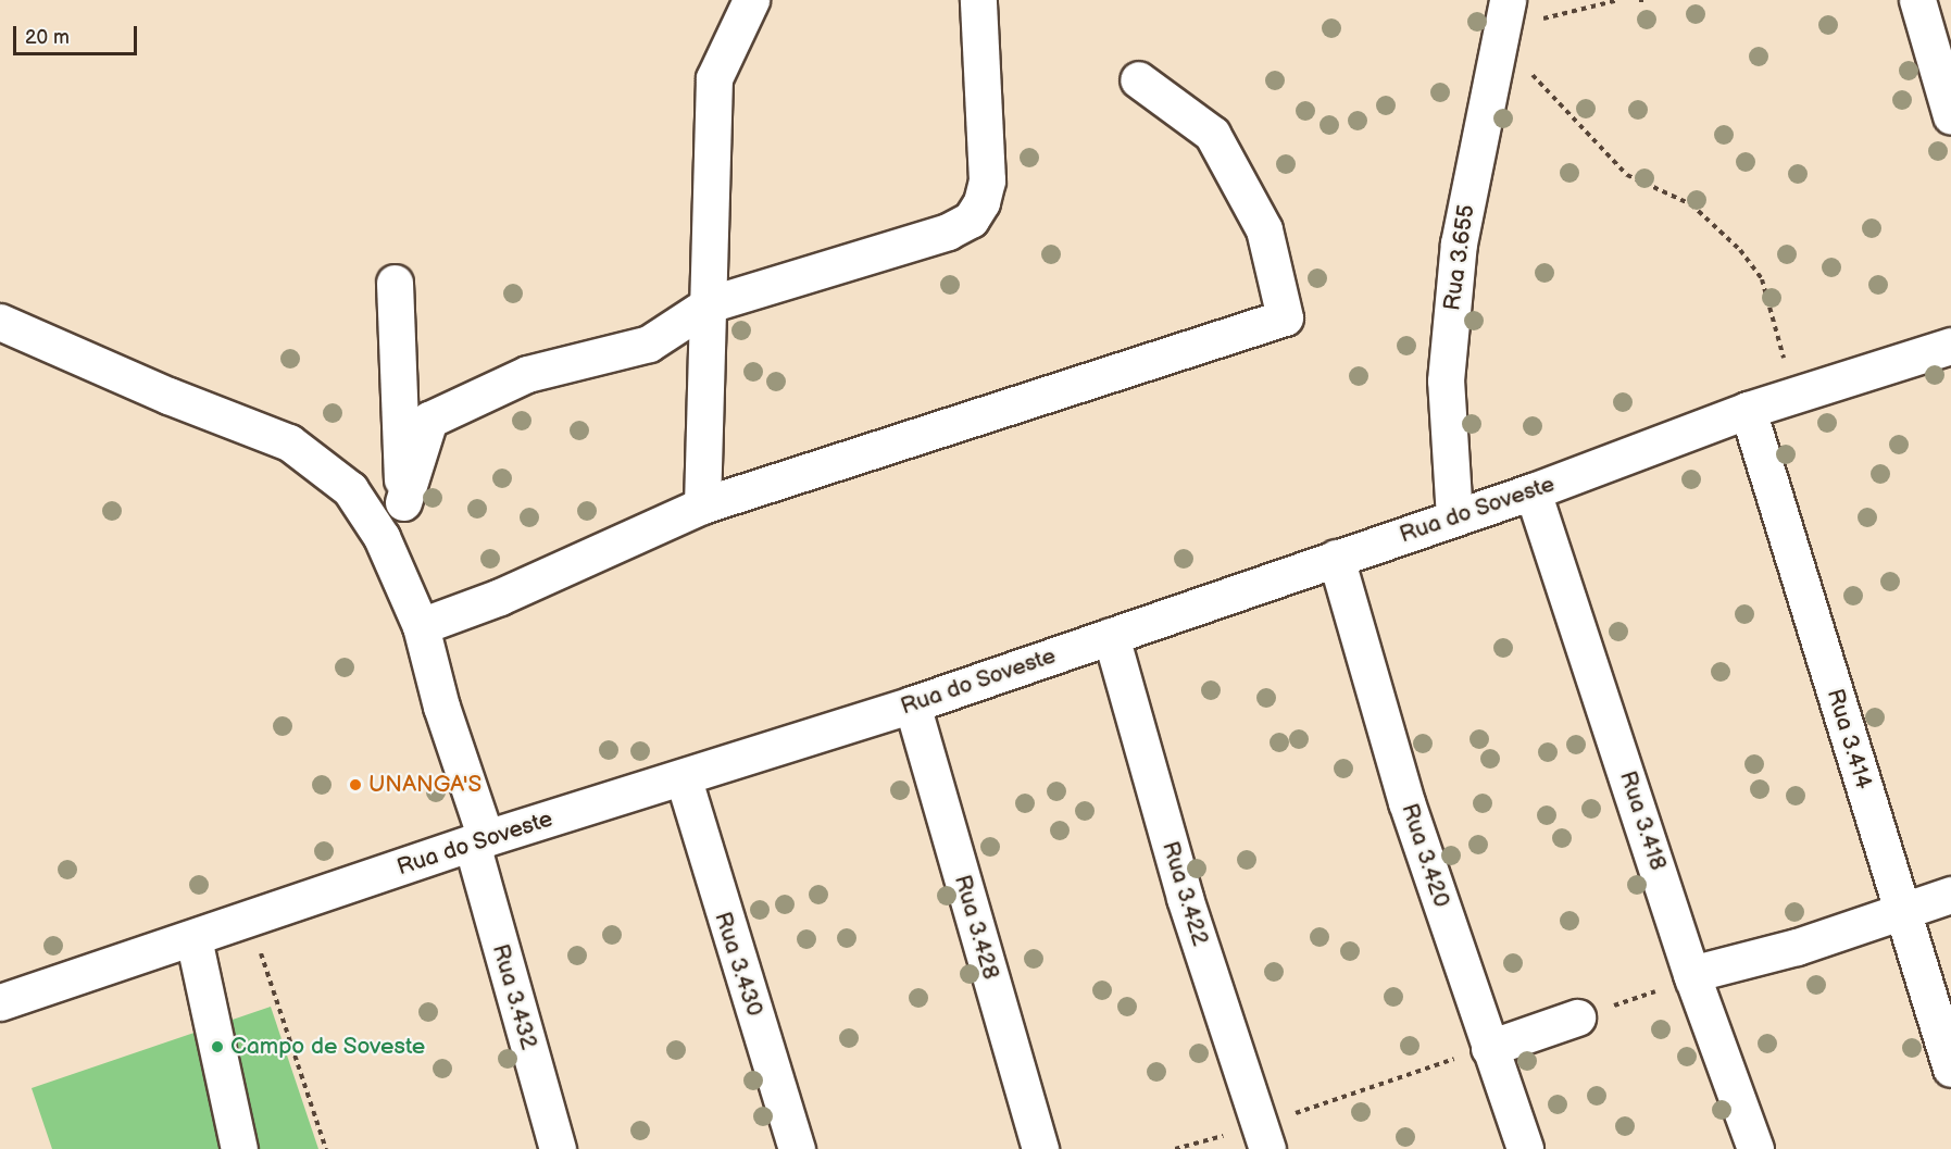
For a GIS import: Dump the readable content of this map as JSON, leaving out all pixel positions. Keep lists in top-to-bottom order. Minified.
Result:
{"streets":{"street":["Rua 3.655","Rua do Soveste","Rua 3.414","Rua 3.418","Rua 3.420","Rua 3.422","Rua 3.428","Rua 3.430","Rua 3.432"]},"crossings":[["Rua 3.655","Rua do Soveste"],["Rua do Soveste","Rua 3.414"],["Rua do Soveste","Rua 3.418"],["Rua do Soveste","Rua 3.420"],["Rua do Soveste","Rua 3.422"],["Rua do Soveste","Rua 3.428"],["Rua do Soveste","Rua 3.430"],["Rua do Soveste","Rua 3.432"]],"places":["UNANGA'S","Campo de Soveste"],"scale_bar":"20 m"}
